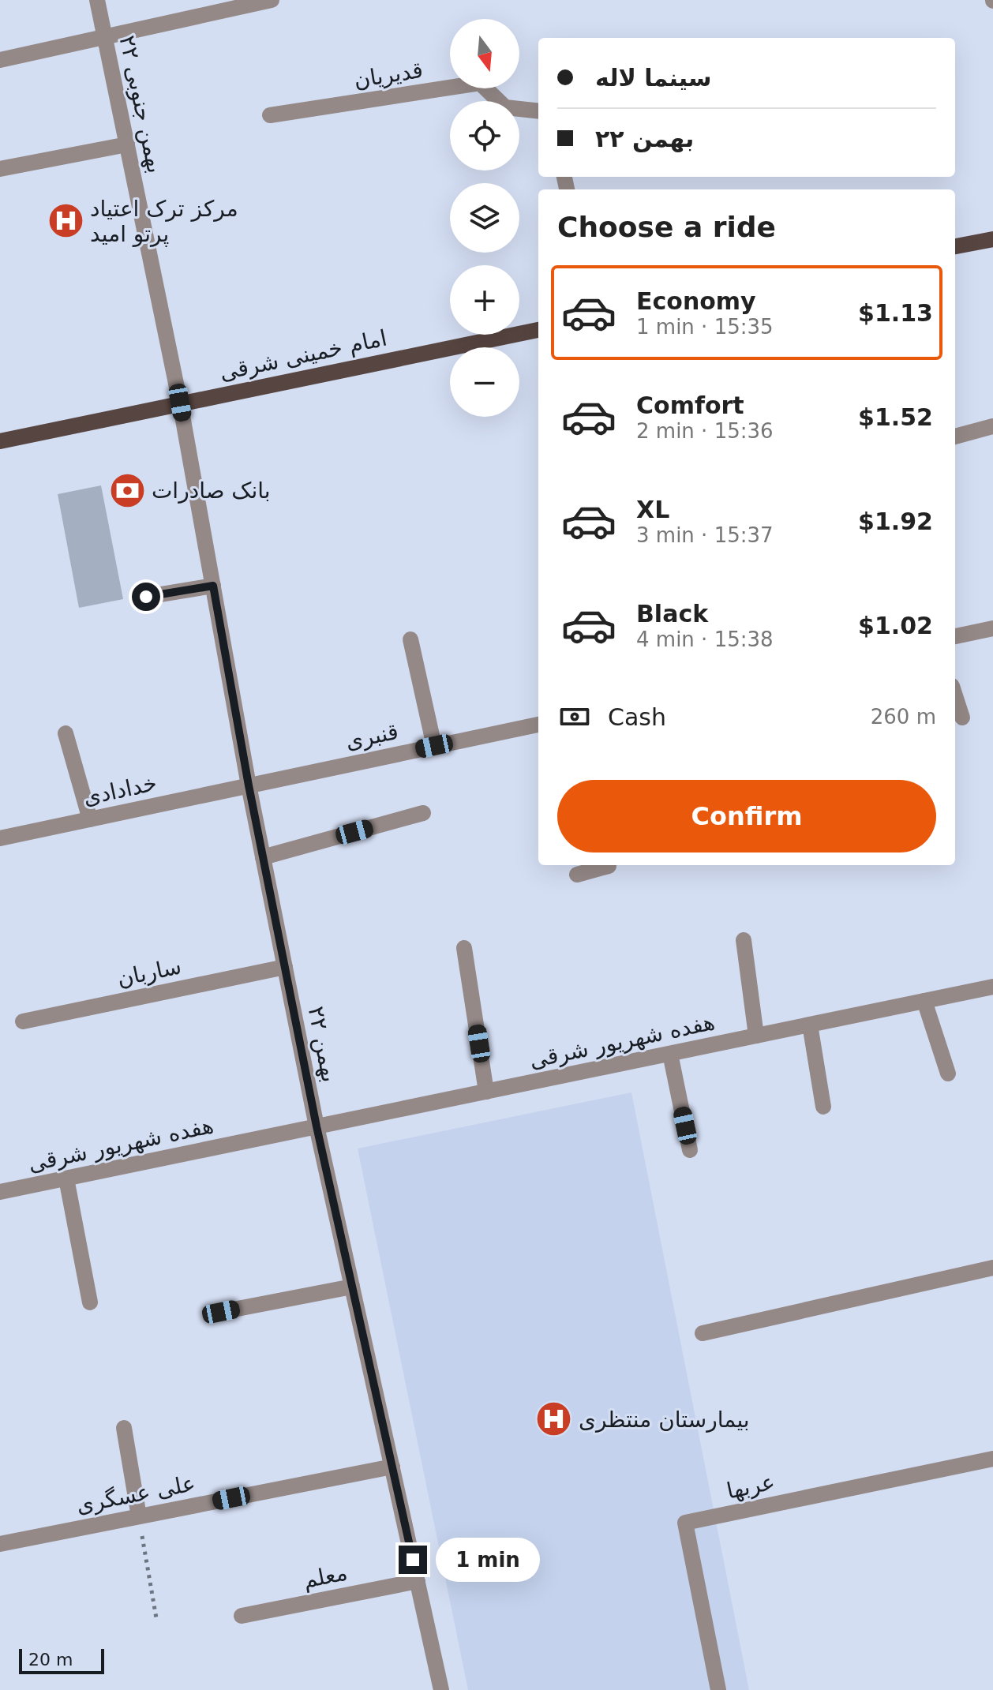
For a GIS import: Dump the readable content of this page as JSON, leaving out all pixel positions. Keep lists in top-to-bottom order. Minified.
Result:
{"streets":{"main road":["امام خمینی شرقی"],"street":["قدیریان","۲۲ بهمن جنوبی","قنبری","خدادادی","ساربان","هفده شهریور شرقی","۲۲ بهمن","عربها","علی عسگری","معلم"]},"crossings":[["۲۲ بهمن جنوبی","امام خمینی شرقی"],["۲۲ بهمن جنوبی","۲۲ بهمن"],["امام خمینی شرقی","۲۲ بهمن"],["قنبری","خدادادی"],["قنبری","۲۲ بهمن"],["خدادادی","۲۲ بهمن"],["ساربان","۲۲ بهمن"],["هفده شهریور شرقی","۲۲ بهمن"],["۲۲ بهمن","علی عسگری"],["۲۲ بهمن","معلم"]],"places":{"hospital":["مرکز ترک اعتیاد پرتو امید","بیمارستان منتظری"],"bank":["بانک صادرات"]},"scale_bar":"20 m","north":"bottom","page":{"map_buttons":["+","−"],"banner":["سینما لاله","۲۲ بهمن"],"heading":"Choose a ride","list":[{"name":"Economy","note":"1 min · 15:35","value":"$1.13"},{"name":"Comfort","note":"2 min · 15:36","value":"$1.52"},{"name":"XL","note":"3 min · 15:37","value":"$1.92"},{"name":"Black","note":"4 min · 15:38","value":"$1.02"}],"pay":["Cash","260 m"],"buttons":"Confirm","bubble":"1 min","scale":"20 m"}}
